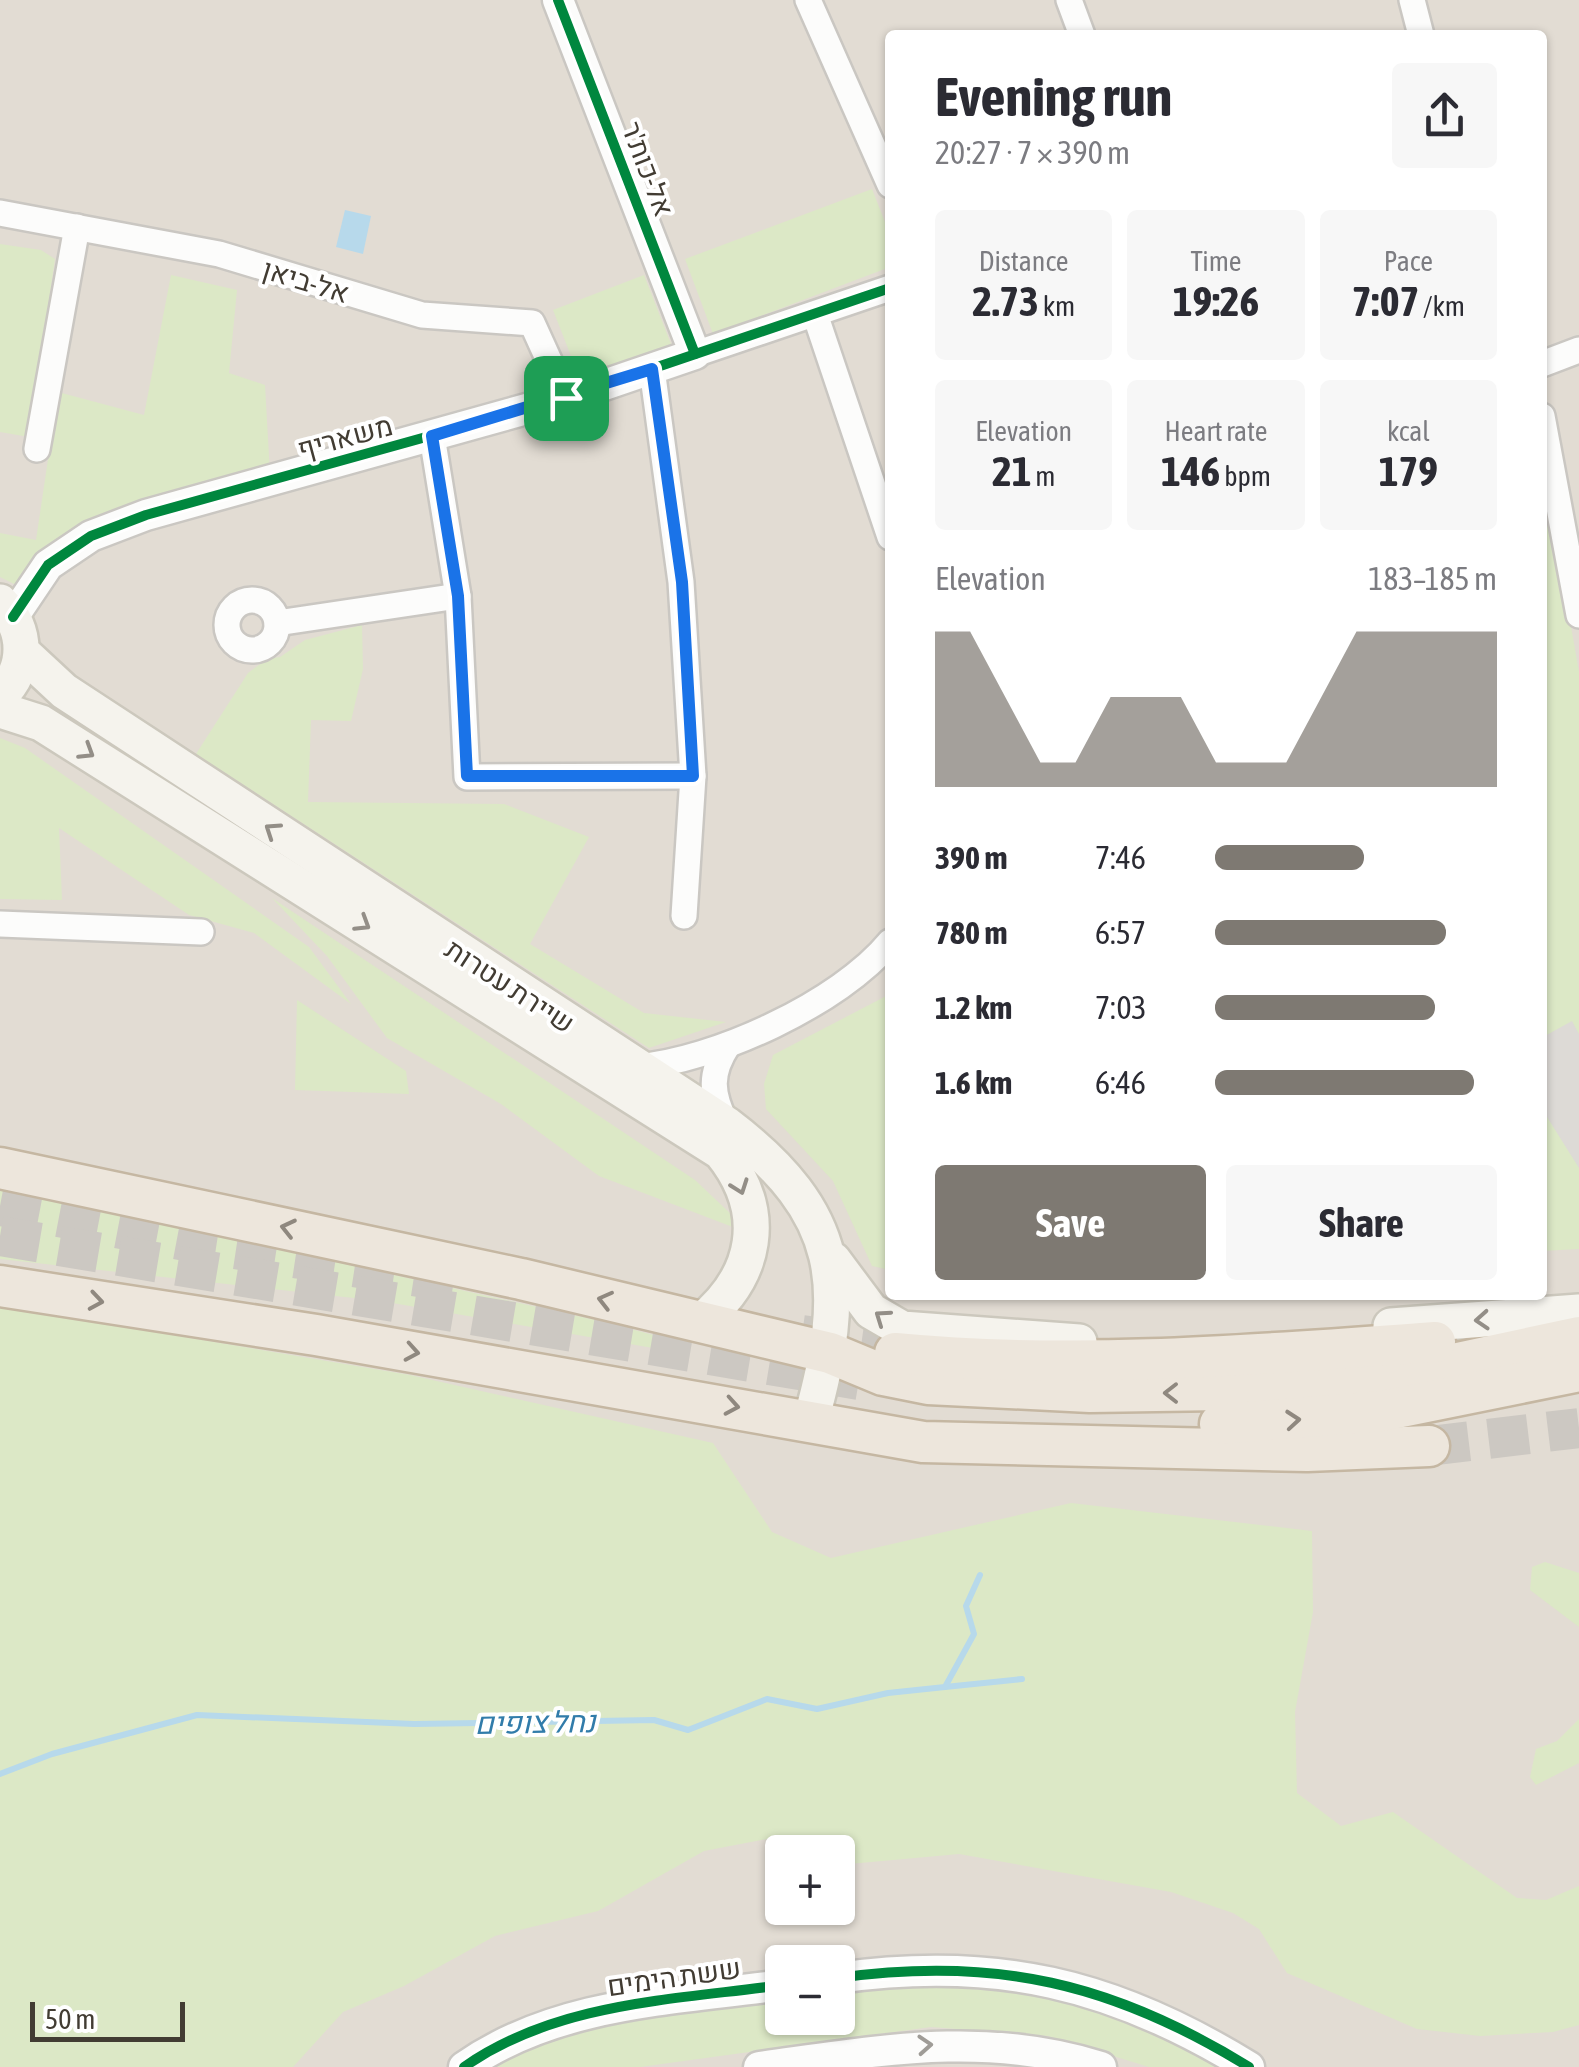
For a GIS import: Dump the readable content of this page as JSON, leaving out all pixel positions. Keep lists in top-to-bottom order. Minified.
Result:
{"streets":{"main road":["שיירת עטרות"],"street":["אל-כות'ר","אל-ביאן","משאריף","ששת הימים"]},"crossings":[["אל-כות'ר","משאריף"],["אל-ביאן","משאריף"]],"water":["נחל צופים"],"scale_bar":"50 m","page":{"heading":["Evening run","20:27 · 7 × 390 m"],"stats":[["Distance","2.73 km"],["Time","19:26"],["Pace","7:07 /km"],["Elevation","21 m"],["Heart rate","146 bpm"],["kcal","179"]],"chart":["Elevation","183–185 m"],"list":[{"name":"390 m","note":"7:46"},{"name":"780 m","note":"6:57"},{"name":"1.2 km","note":"7:03"},{"name":"1.6 km","note":"6:46"}],"buttons":["Save","Share"],"map_buttons":["+","−"],"scale":"50 m"}}
